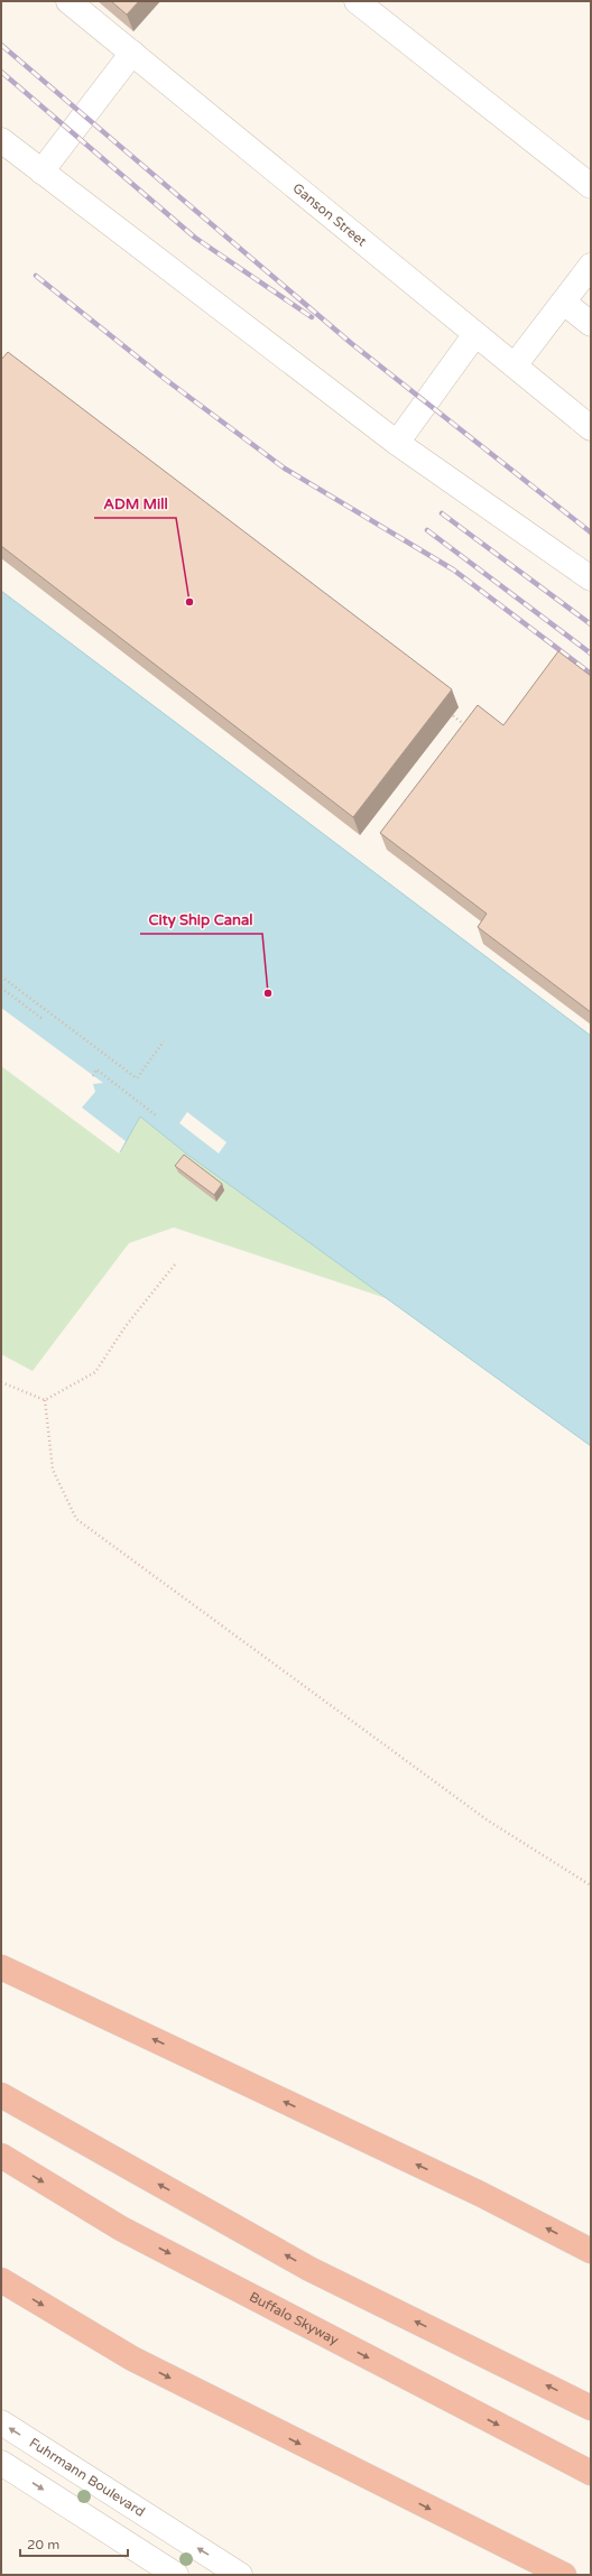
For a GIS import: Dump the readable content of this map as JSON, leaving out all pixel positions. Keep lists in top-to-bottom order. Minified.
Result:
{"streets":{"highway":["Buffalo Skyway"],"street":["Ganson Street","Fuhrmann Boulevard"]},"places":["ADM Mill","City Ship Canal"],"scale_bar":"20 m"}
